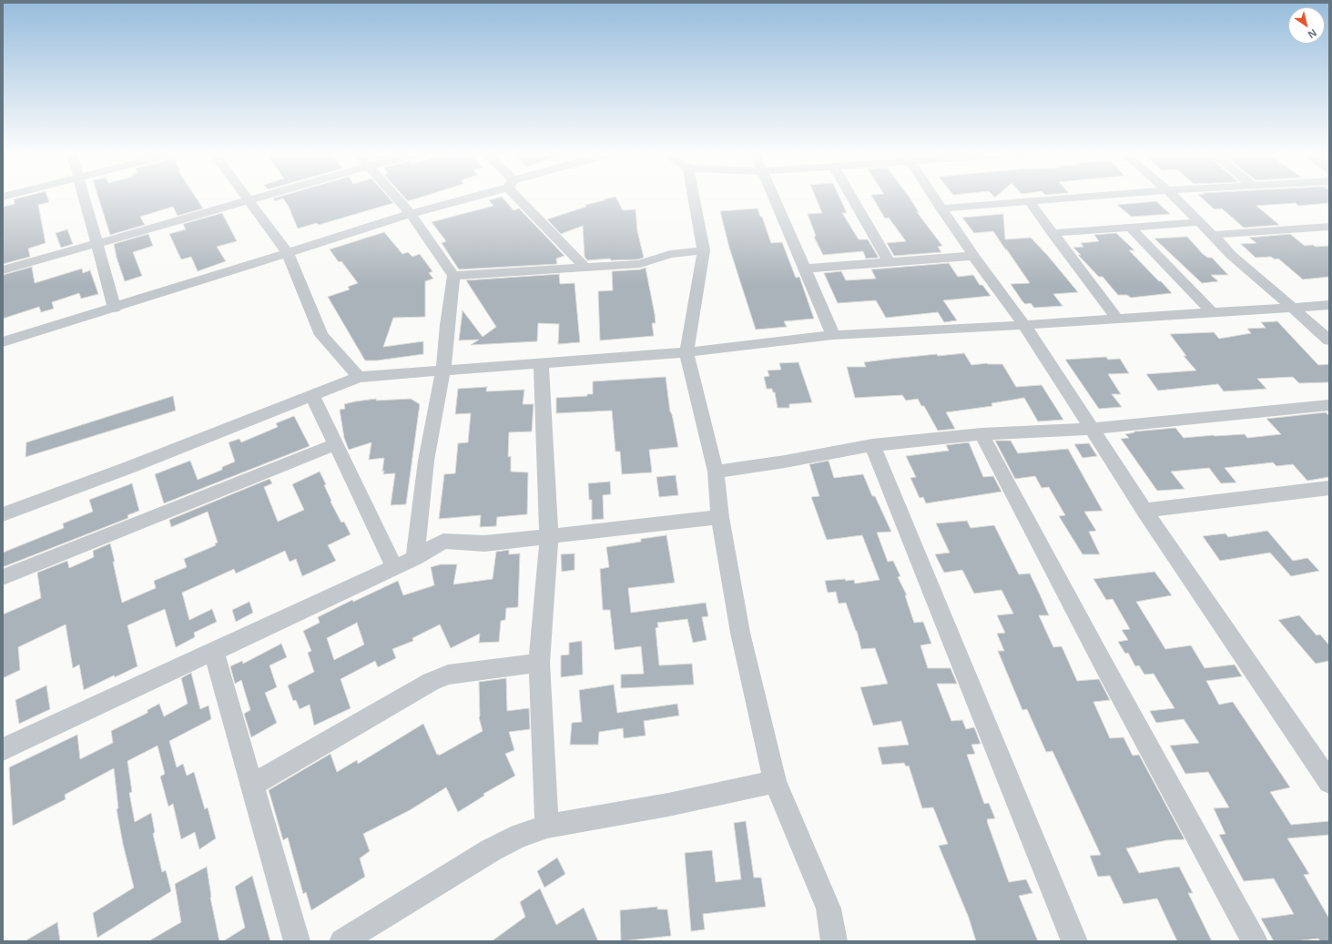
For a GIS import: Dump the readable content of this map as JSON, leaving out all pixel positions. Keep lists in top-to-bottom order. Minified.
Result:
{"north":"bottom right"}
